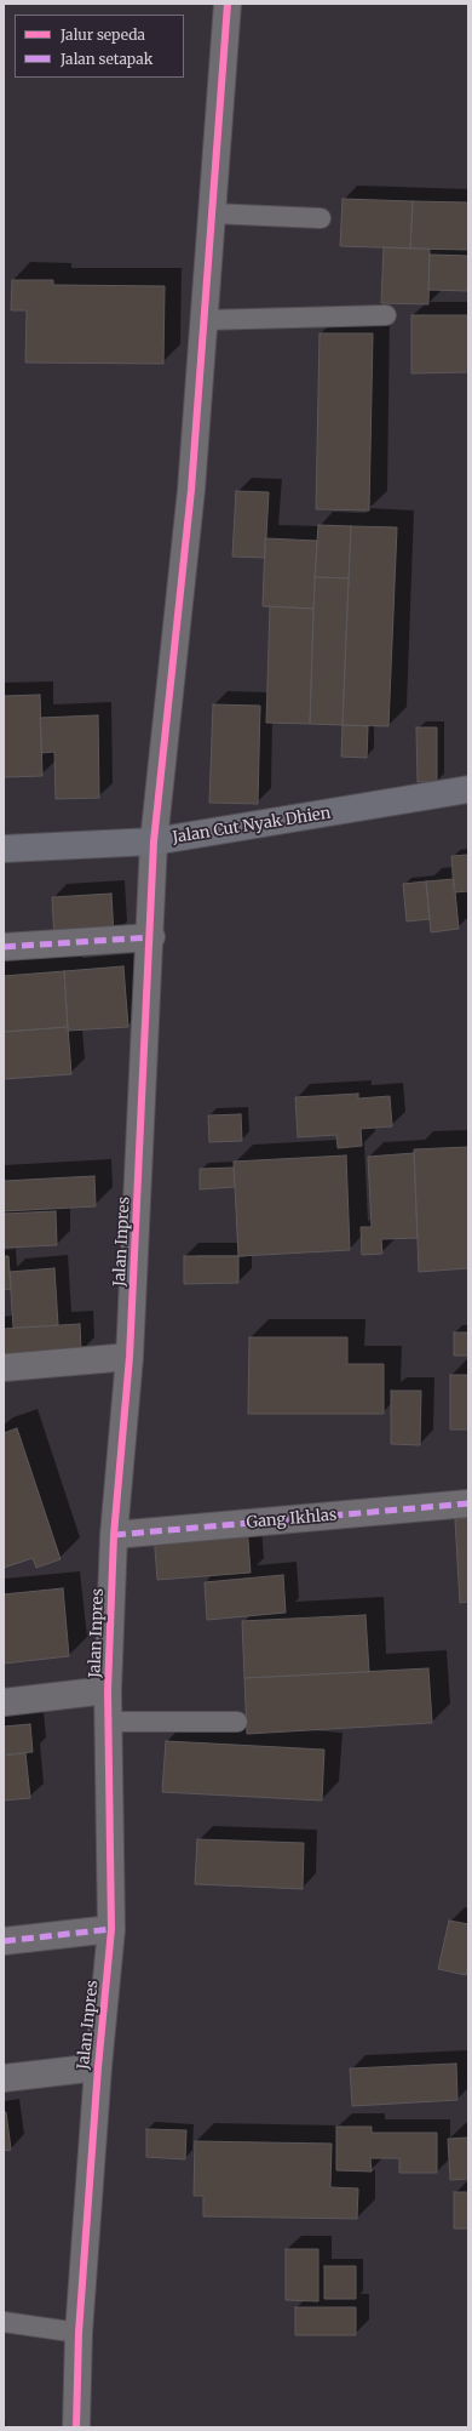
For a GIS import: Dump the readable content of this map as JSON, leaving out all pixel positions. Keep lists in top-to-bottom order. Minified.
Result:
{"streets":{"main road":["Jalan Cut Nyak Dhien"],"street":["Jalan Inpres","Gang Ikhlas"]},"crossings":[["Jalan Cut Nyak Dhien","Jalan Inpres"],["Jalan Inpres","Gang Ikhlas"]],"legend":["Jalur sepeda","Jalan setapak"]}
